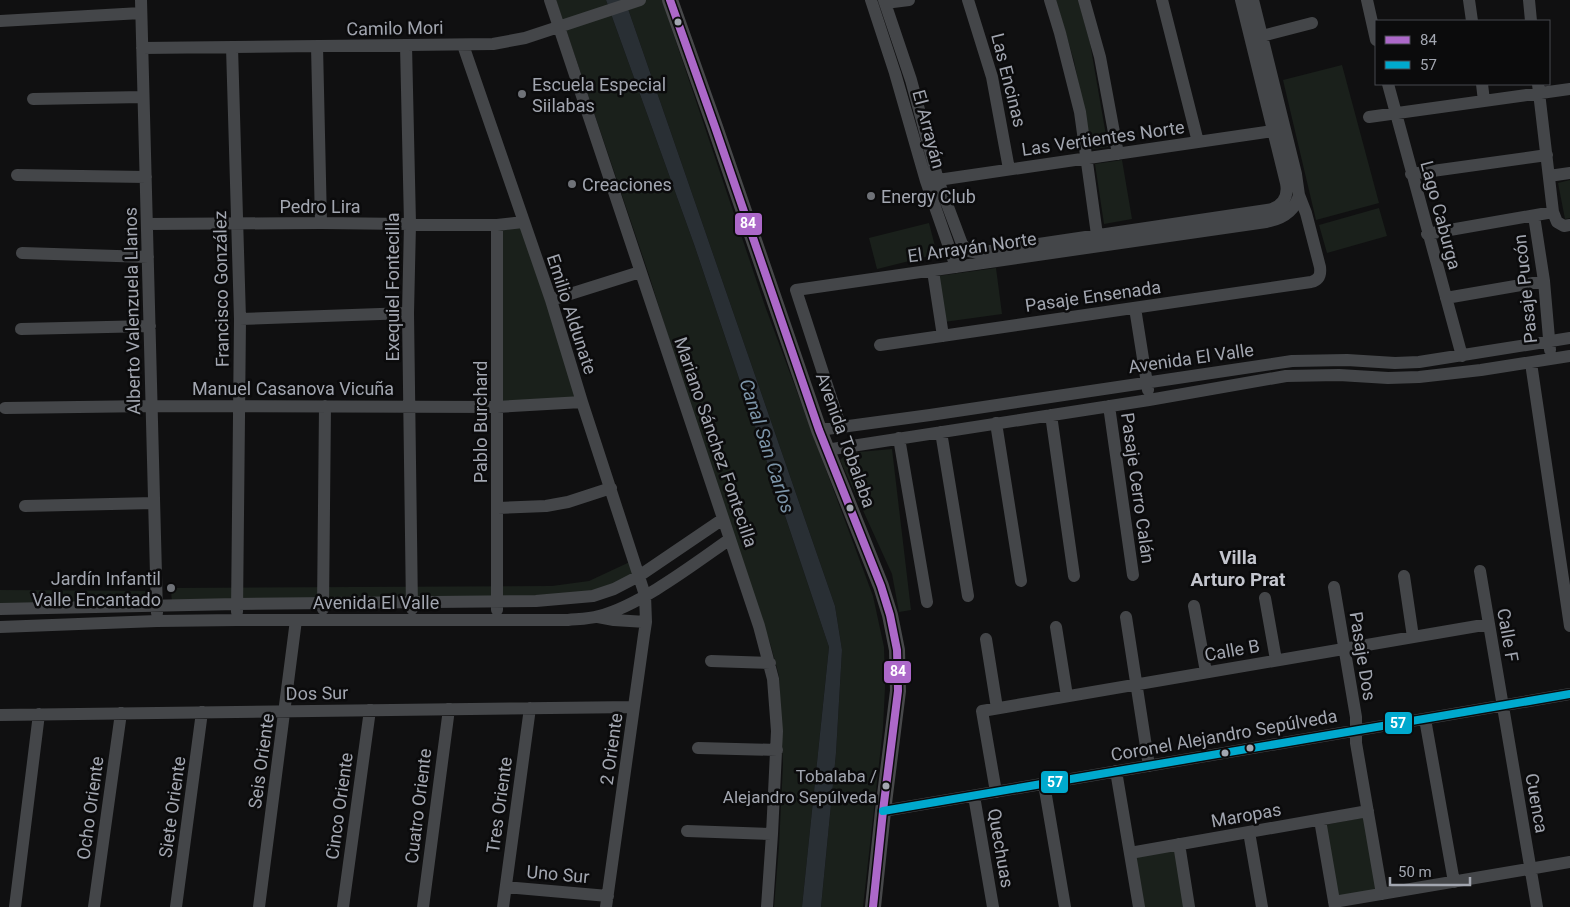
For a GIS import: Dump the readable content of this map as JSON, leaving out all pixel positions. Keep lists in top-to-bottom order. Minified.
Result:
{"streets":{"main road":["Avenida Tobalaba"],"street":["Camilo Mori","Las Encinas","El Arrayán","Las Vertientes Norte","Pedro Lira","Lago Caburga","El Arrayán Norte","Exequiel Fontecilla","Francisco González","Pasaje Pucón","Pasaje Ensenada","Alberto Valenzuela Llanos","Emilio Aldunate","Avenida El Valle","Manuel Casanova Vicuña","Pablo Burchard","Mariano Sánchez Fontecilla","Pasaje Cerro Calán","Calle F","Calle B","Pasaje Dos","Dos Sur","Coronel Alejandro Sepúlveda","2 Oriente","Seis Oriente","Cuenca","Tres Oriente","Cinco Oriente","Cuatro Oriente","Siete Oriente","Ocho Oriente","Maropas","Quechuas","Uno Sur"]},"crossings":[["Camilo Mori","Exequiel Fontecilla"],["Camilo Mori","Francisco González"],["Camilo Mori","Alberto Valenzuela Llanos"],["Camilo Mori","Emilio Aldunate"],["Camilo Mori","Mariano Sánchez Fontecilla"],["Las Encinas","Las Vertientes Norte"],["El Arrayán","Las Vertientes Norte"],["El Arrayán","El Arrayán Norte"],["Pedro Lira","Exequiel Fontecilla"],["Pedro Lira","Francisco González"],["Pedro Lira","Alberto Valenzuela Llanos"],["Pedro Lira","Emilio Aldunate"],["Pedro Lira","Pablo Burchard"],["Lago Caburga","Avenida El Valle"],["El Arrayán Norte","Pasaje Ensenada"],["El Arrayán Norte","Avenida Tobalaba"],["Exequiel Fontecilla","Avenida El Valle"],["Exequiel Fontecilla","Manuel Casanova Vicuña"],["Francisco González","Avenida El Valle"],["Francisco González","Manuel Casanova Vicuña"],["Pasaje Pucón","Avenida El Valle"],["Alberto Valenzuela Llanos","Avenida El Valle"],["Alberto Valenzuela Llanos","Manuel Casanova Vicuña"],["Emilio Aldunate","Avenida El Valle"],["Emilio Aldunate","Manuel Casanova Vicuña"],["Emilio Aldunate","2 Oriente"],["Avenida El Valle","Pablo Burchard"],["Avenida El Valle","Avenida Tobalaba"],["Avenida El Valle","Mariano Sánchez Fontecilla"],["Avenida El Valle","Pasaje Cerro Calán"],["Avenida El Valle","2 Oriente"],["Avenida El Valle","Seis Oriente"],["Manuel Casanova Vicuña","Pablo Burchard"],["Avenida Tobalaba","Coronel Alejandro Sepúlveda"],["Calle F","Calle B"],["Calle F","Coronel Alejandro Sepúlveda"],["Calle F","Cuenca"],["Calle B","Pasaje Dos"],["Calle B","Coronel Alejandro Sepúlveda"],["Pasaje Dos","Coronel Alejandro Sepúlveda"],["Pasaje Dos","Maropas"],["Dos Sur","2 Oriente"],["Dos Sur","Seis Oriente"],["Dos Sur","Tres Oriente"],["Dos Sur","Cinco Oriente"],["Dos Sur","Cuatro Oriente"],["Dos Sur","Siete Oriente"],["Dos Sur","Ocho Oriente"],["Coronel Alejandro Sepúlveda","Cuenca"],["Coronel Alejandro Sepúlveda","Quechuas"],["2 Oriente","Uno Sur"],["Tres Oriente","Uno Sur"]],"districts":["Villa Arturo Prat"],"water":["Canal San Carlos"],"places":["Escuela Especial Siilabas","Creaciones","Energy Club","Jardín Infantil Valle Encantado","Tobalaba / Alejandro Sepúlveda"],"lines":["transit line 84","transit line 57"],"legend":["84","57"],"scale_bar":"50 m"}
